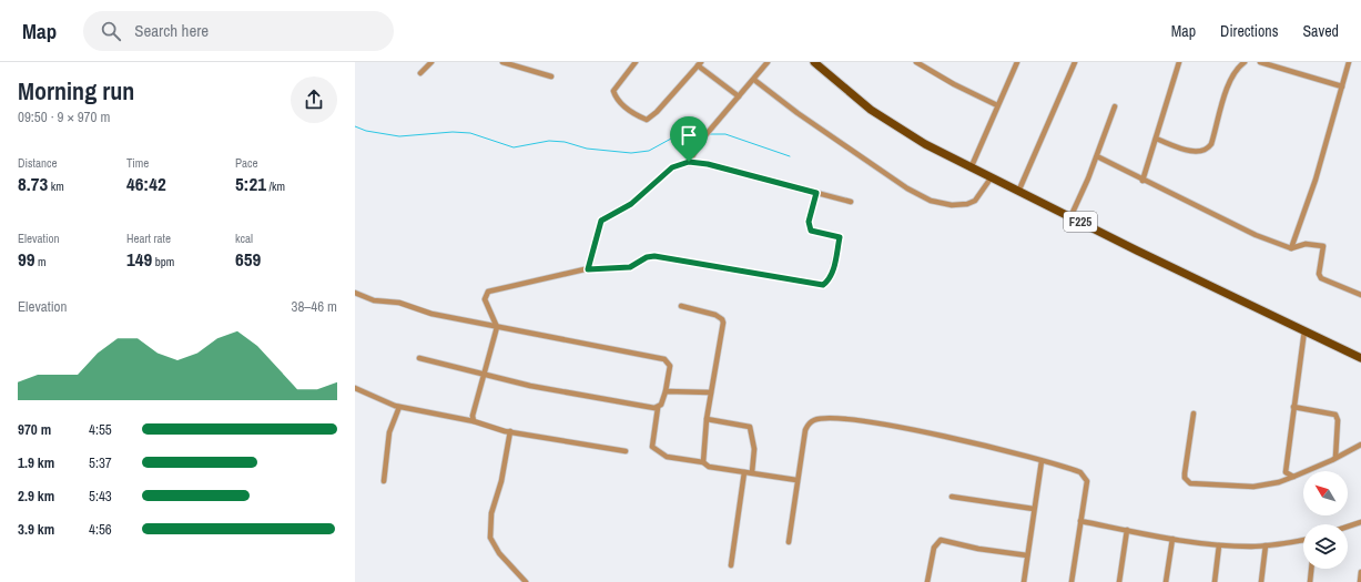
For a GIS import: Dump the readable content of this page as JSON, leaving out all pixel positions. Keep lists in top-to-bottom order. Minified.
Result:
{"streets":{"main road":["F225"]},"north":"top left","page":{"header":"Map","search":"Search here","nav":["Map","Directions","Saved"],"heading":["Morning run","09:50 · 9 × 970 m"],"stats":[["Distance","8.73 km"],["Time","46:42"],["Pace","5:21 /km"],["Elevation","99 m"],["Heart rate","149 bpm"],["kcal","659"]],"chart":["Elevation","38–46 m"],"list":[{"name":"970 m","note":"4:55"},{"name":"1.9 km","note":"5:37"},{"name":"2.9 km","note":"5:43"},{"name":"3.9 km","note":"4:56"}]}}
